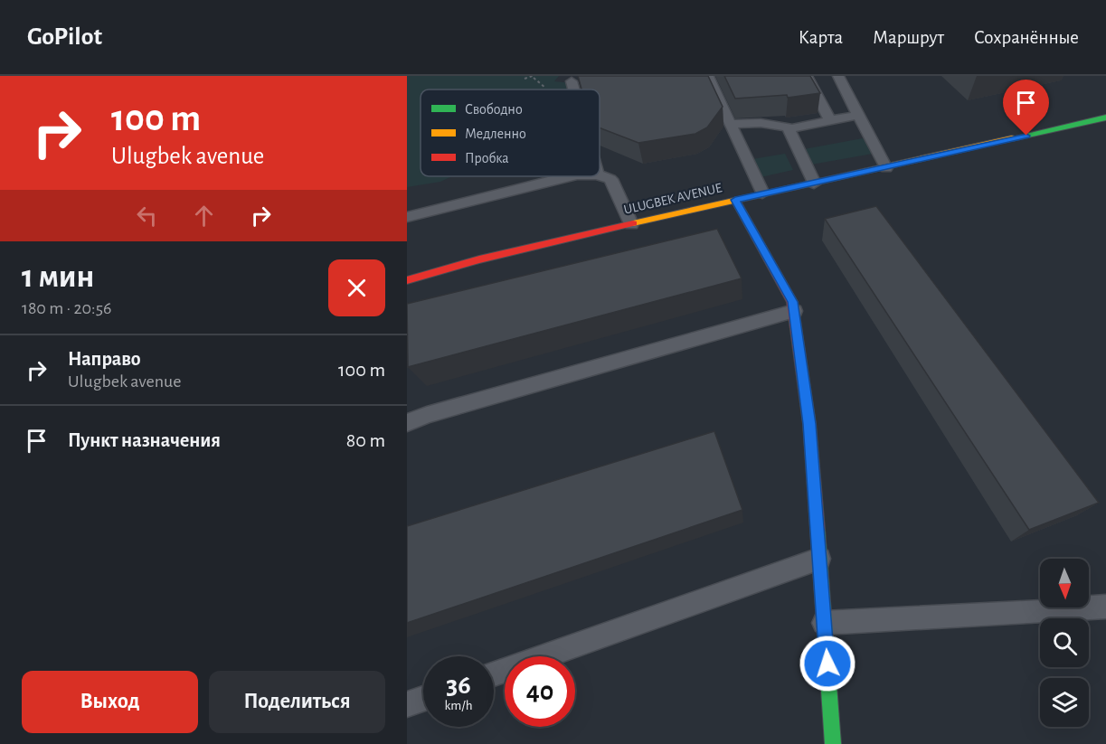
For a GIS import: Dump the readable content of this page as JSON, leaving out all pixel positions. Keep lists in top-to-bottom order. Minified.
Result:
{"streets":{"street":["ULUGBEK AVENUE"]},"legend":["Свободно","Медленно","Пробка"],"north":"bottom","page":{"header":"GoPilot","nav":["Карта","Маршрут","Сохранённые"],"turn":["100 m","Ulugbek avenue"],"heading":["1 мин","180 m · 20:56"],"list":[{"name":"Направо","note":"Ulugbek avenue","value":"100 m"},{"name":"Пункт назначения","value":"80 m"}],"speed":"36 km/h","limit":"40","buttons":["Выход","Поделиться"]}}
